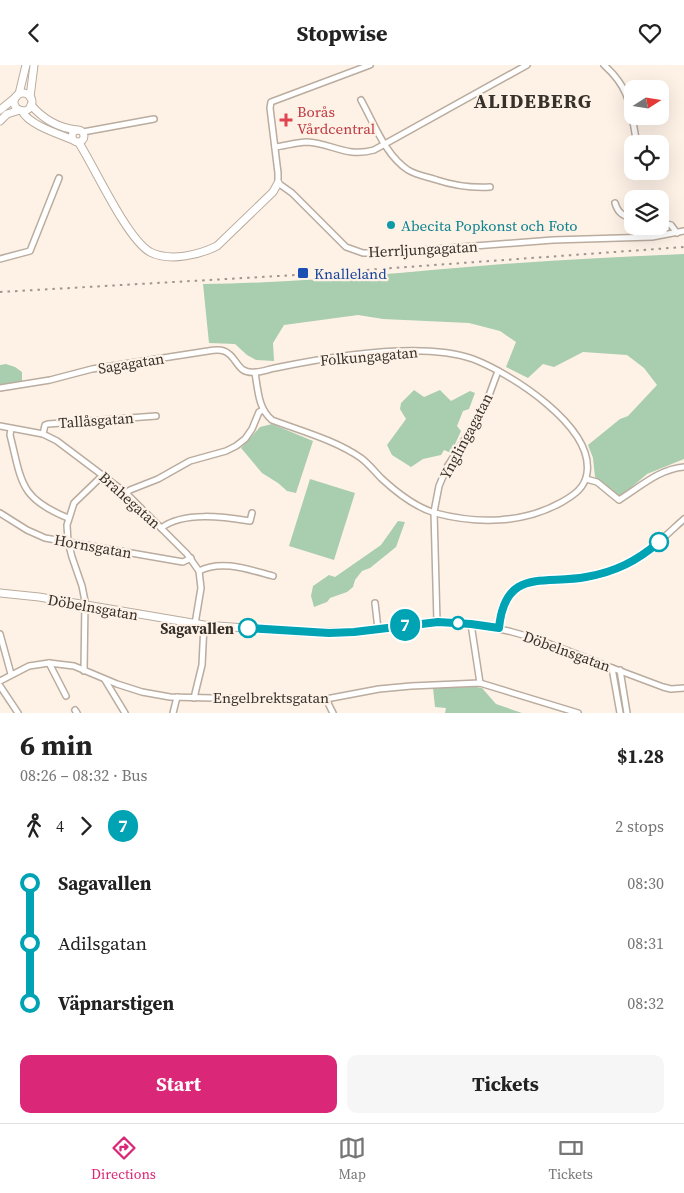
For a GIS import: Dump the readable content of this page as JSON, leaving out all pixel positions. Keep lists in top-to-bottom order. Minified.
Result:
{"streets":{"street":["Herrljungagatan","Folkungagatan","Sagagatan","Tallåsgatan","Ynglingagatan","Brahegatan","Hornsgatan","Döbelnsgatan","Engelbrektsgatan"]},"crossings":[["Folkungagatan","Sagagatan"],["Folkungagatan","Ynglingagatan"],["Tallåsgatan","Brahegatan"],["Ynglingagatan","Döbelnsgatan"],["Brahegatan","Hornsgatan"]],"districts":["ALIDEBERG"],"places":{"health":["Borås Vårdcentral"],"other":["Abecita Popkonst och Foto","Sagavallen"],"transit":["Knalleland"]},"lines":["bus line 7"],"north":"right","page":{"header":"Stopwise","on_map":"7","heading":["6 min","08:26 – 08:32 · Bus","$1.28"],"legs":["4","7","2 stops"],"list":[{"name":"Sagavallen","value":"08:30"},{"name":"Adilsgatan","value":"08:31"},{"name":"Väpnarstigen","value":"08:32"}],"buttons":["Start","Tickets"],"tabs":["Directions","Map","Tickets"]}}
